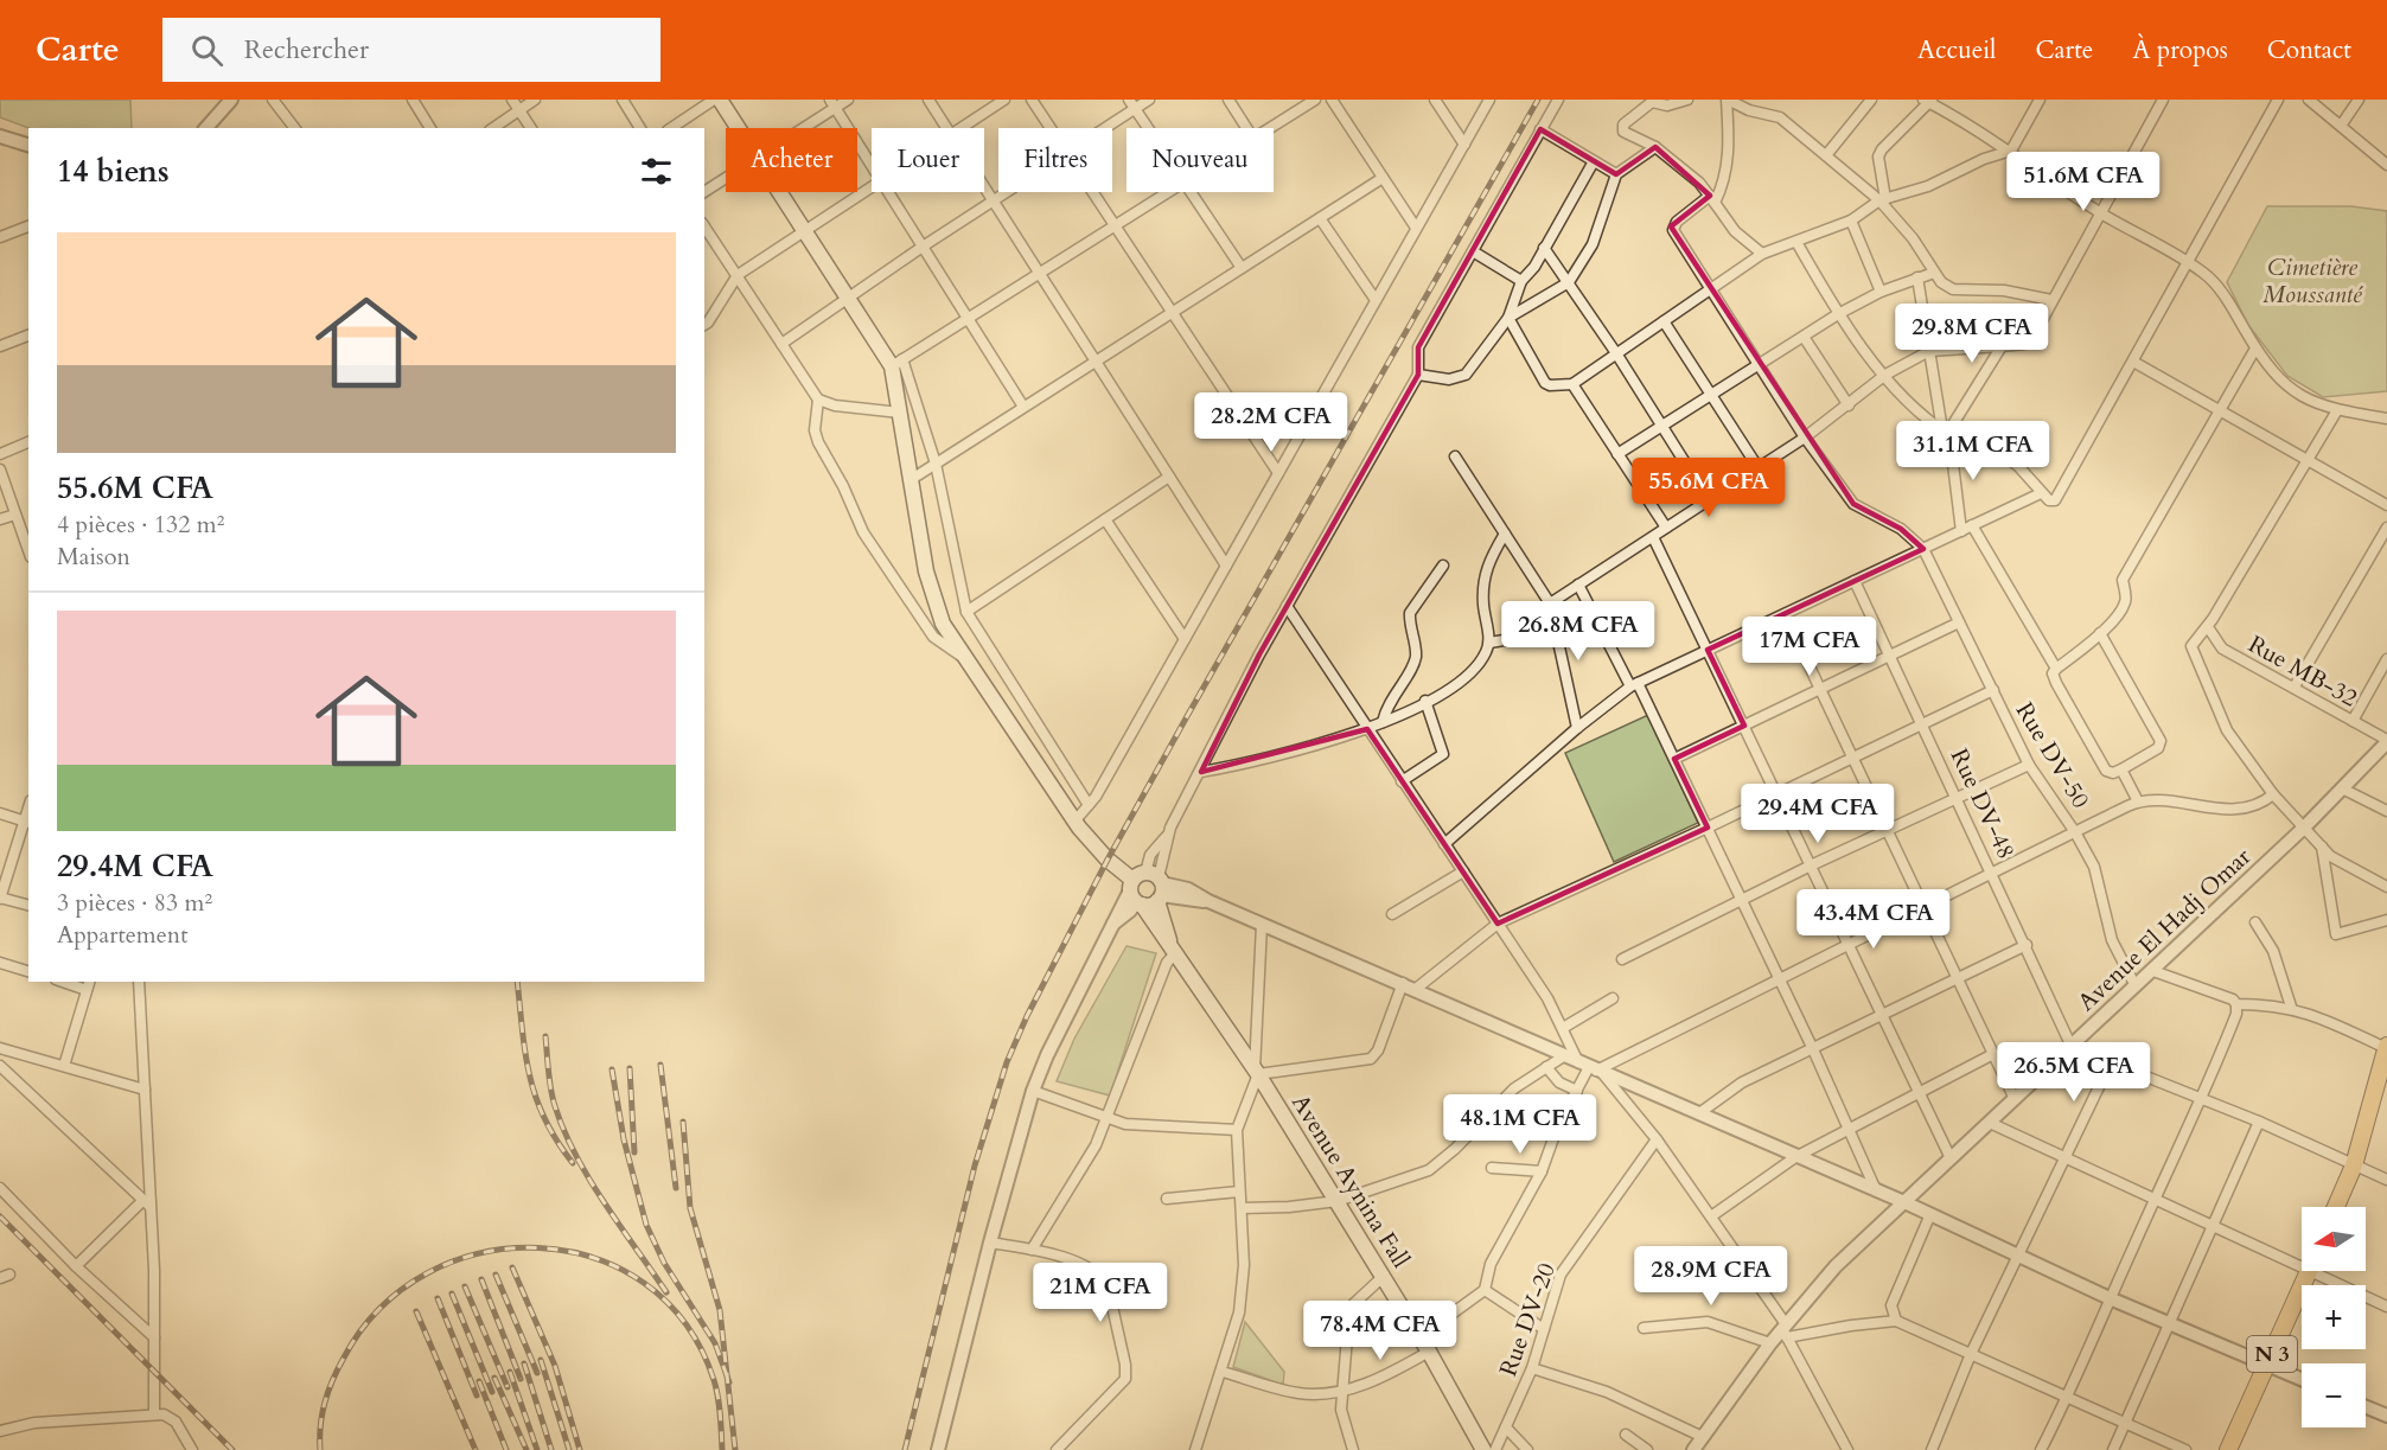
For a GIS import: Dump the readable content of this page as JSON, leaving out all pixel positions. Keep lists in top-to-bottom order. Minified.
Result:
{"streets":{"main road":["Avenue Aynina Fall","N 3"],"street":["Rue MB-32","Rue DV-50","Rue DV-48","Avenue El Hadj Omar","Rue DV-20"]},"crossings":[["Rue MB-32","Avenue El Hadj Omar"],["Rue DV-50","Avenue El Hadj Omar"],["Rue DV-48","Avenue El Hadj Omar"]],"parks":["Cimetière Moussanté"],"north":"left","page":{"header":"Carte","search":"Rechercher","nav":["Accueil","Carte","À propos","Contact"],"chip":["Acheter","Louer","Filtres","Nouveau"],"heading":"14 biens","price":["51.6M CFA","29.8M CFA","28.2M CFA","31.1M CFA","55.6M CFA","26.8M CFA","17M CFA","29.4M CFA","43.4M CFA","26.5M CFA","48.1M CFA","28.9M CFA","21M CFA","78.4M CFA"],"list":[{"name":"55.6M CFA","note":"4 pièces · 132 m² · Maison"},{"name":"29.4M CFA","note":"3 pièces · 83 m² · Appartement"}],"map_buttons":["+","−"]}}
